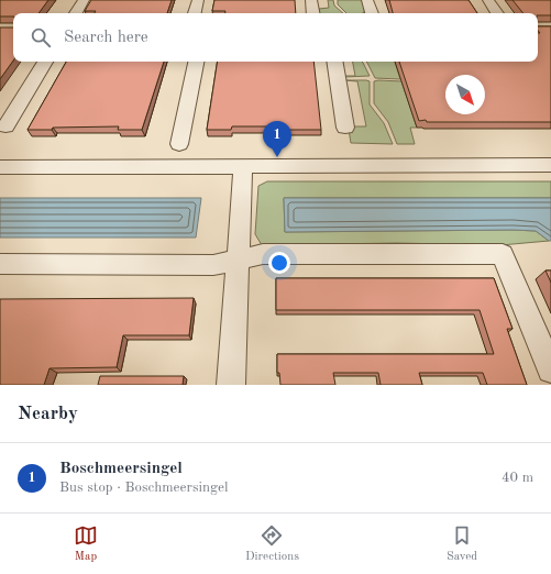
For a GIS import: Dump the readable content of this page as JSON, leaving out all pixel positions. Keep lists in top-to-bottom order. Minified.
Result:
{"north":"bottom right","page":{"search":"Search here","pins":"1","heading":"Nearby","list":[{"mark":"1","name":"Boschmeersingel","note":"Bus stop · Boschmeersingel","value":"40 m"}],"nav":["Map","Directions","Saved"]}}
